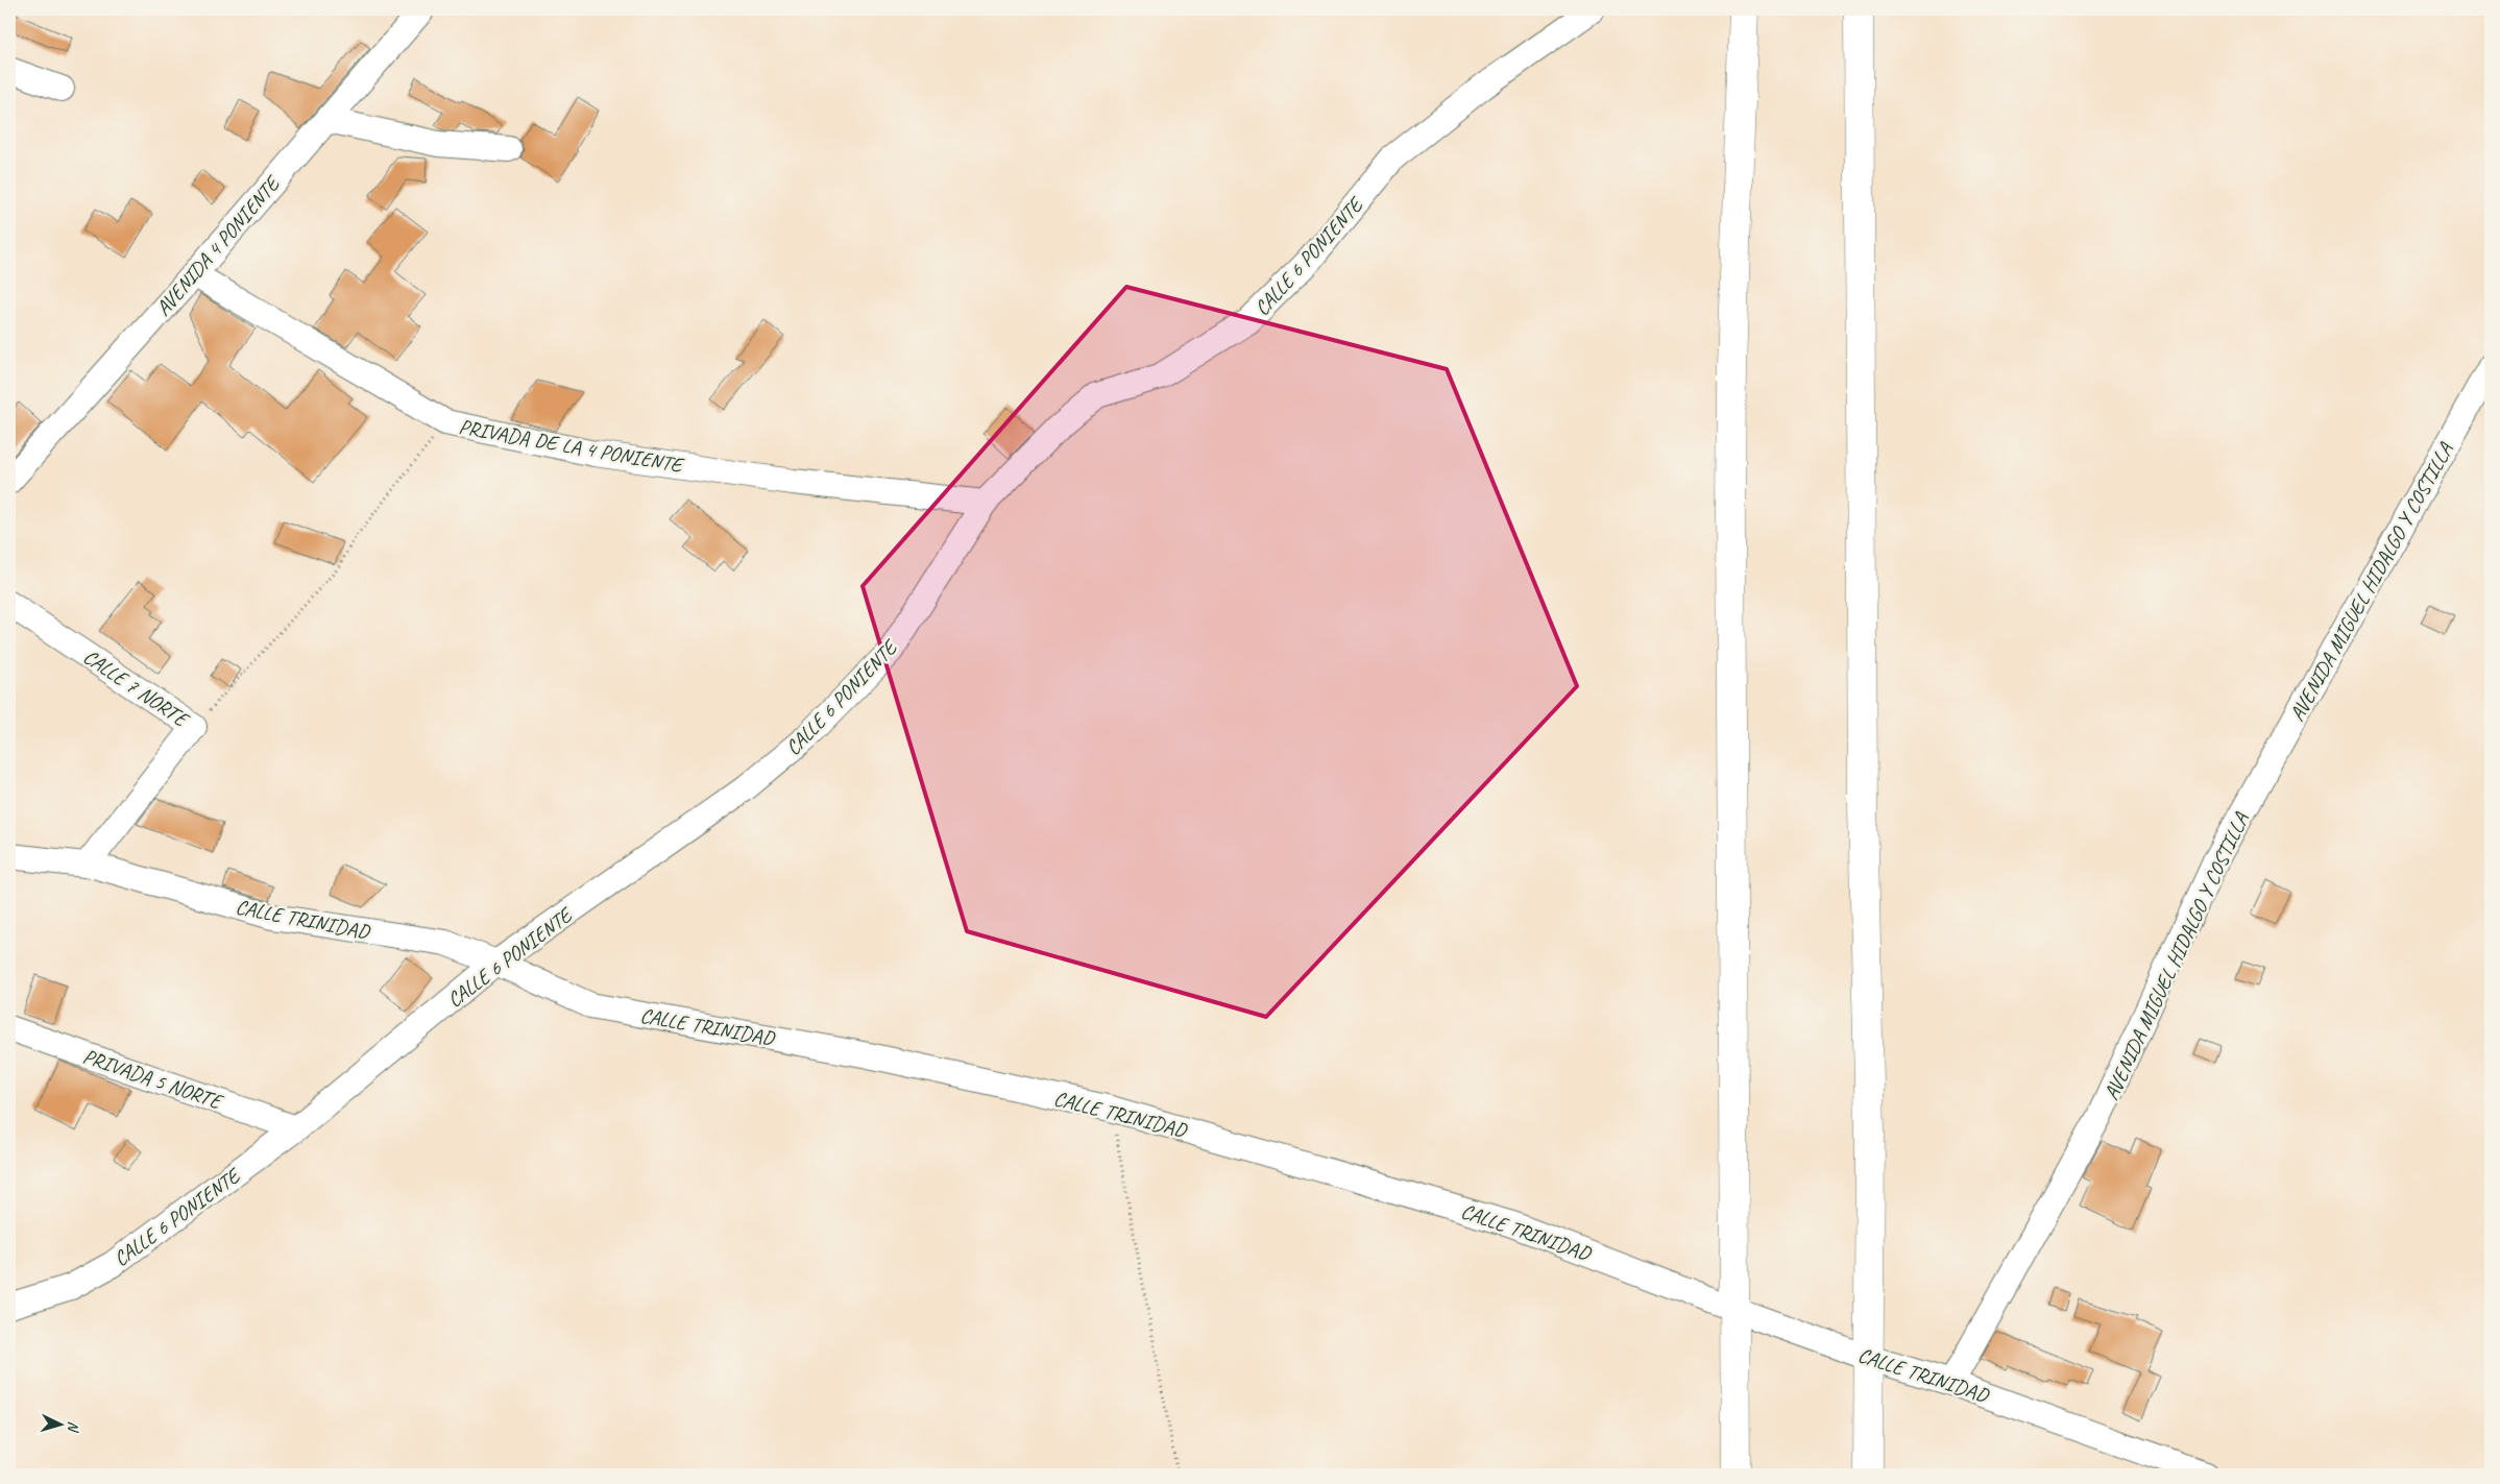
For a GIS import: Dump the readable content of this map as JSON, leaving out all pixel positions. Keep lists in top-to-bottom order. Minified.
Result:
{"streets":{"street":["AVENIDA 4 PONIENTE","CALLE 6 PONIENTE","PRIVADA DE LA 4 PONIENTE","AVENIDA MIGUEL HIDALGO Y COSTILLA","CALLE 7 NORTE","CALLE TRINIDAD","PRIVADA 5 NORTE"]},"crossings":[["AVENIDA 4 PONIENTE","PRIVADA DE LA 4 PONIENTE"],["CALLE 6 PONIENTE","PRIVADA DE LA 4 PONIENTE"],["CALLE 6 PONIENTE","CALLE TRINIDAD"],["CALLE 6 PONIENTE","PRIVADA 5 NORTE"],["AVENIDA MIGUEL HIDALGO Y COSTILLA","CALLE TRINIDAD"],["CALLE 7 NORTE","CALLE TRINIDAD"]],"north":"right"}
